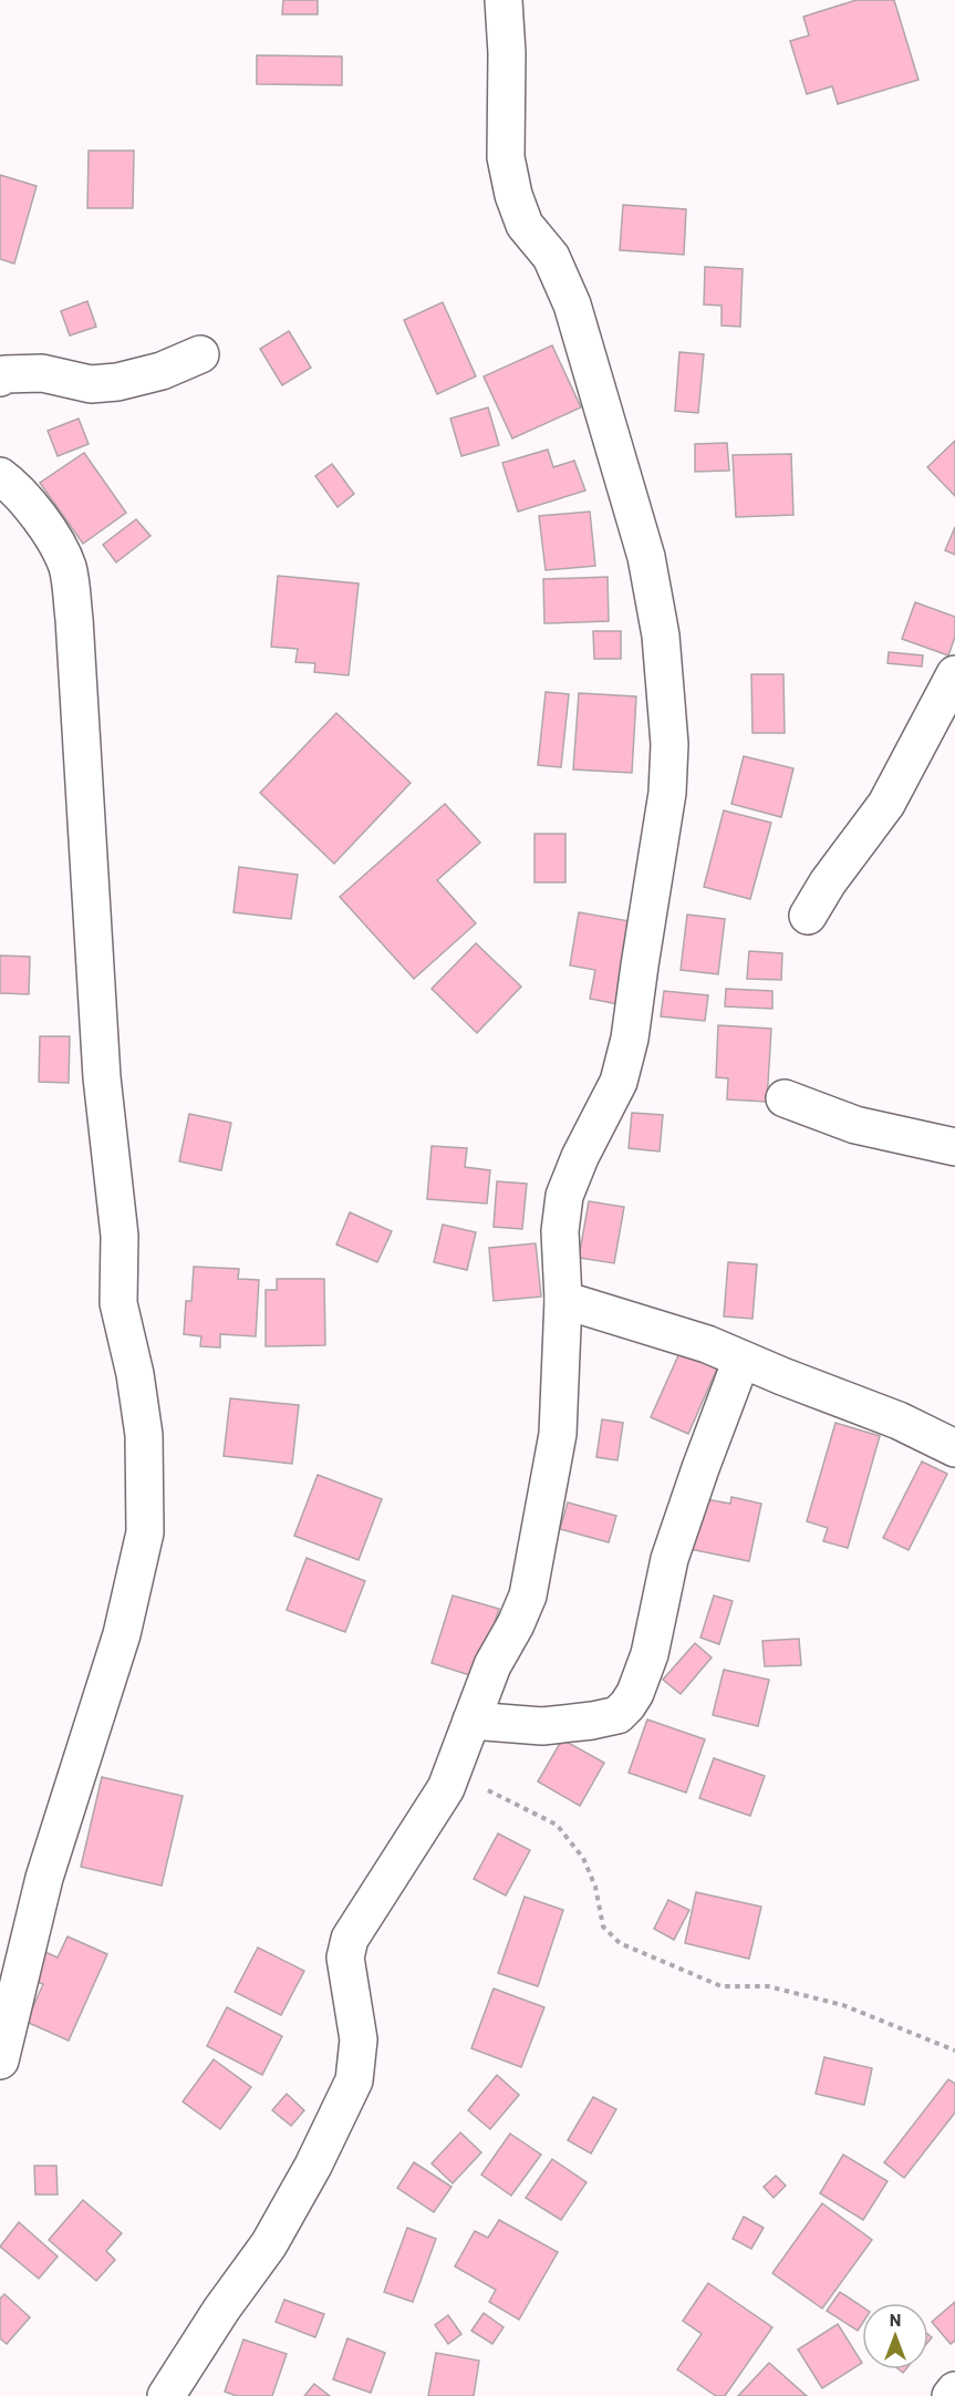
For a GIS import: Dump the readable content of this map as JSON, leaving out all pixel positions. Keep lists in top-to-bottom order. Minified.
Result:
{"north":"top"}
